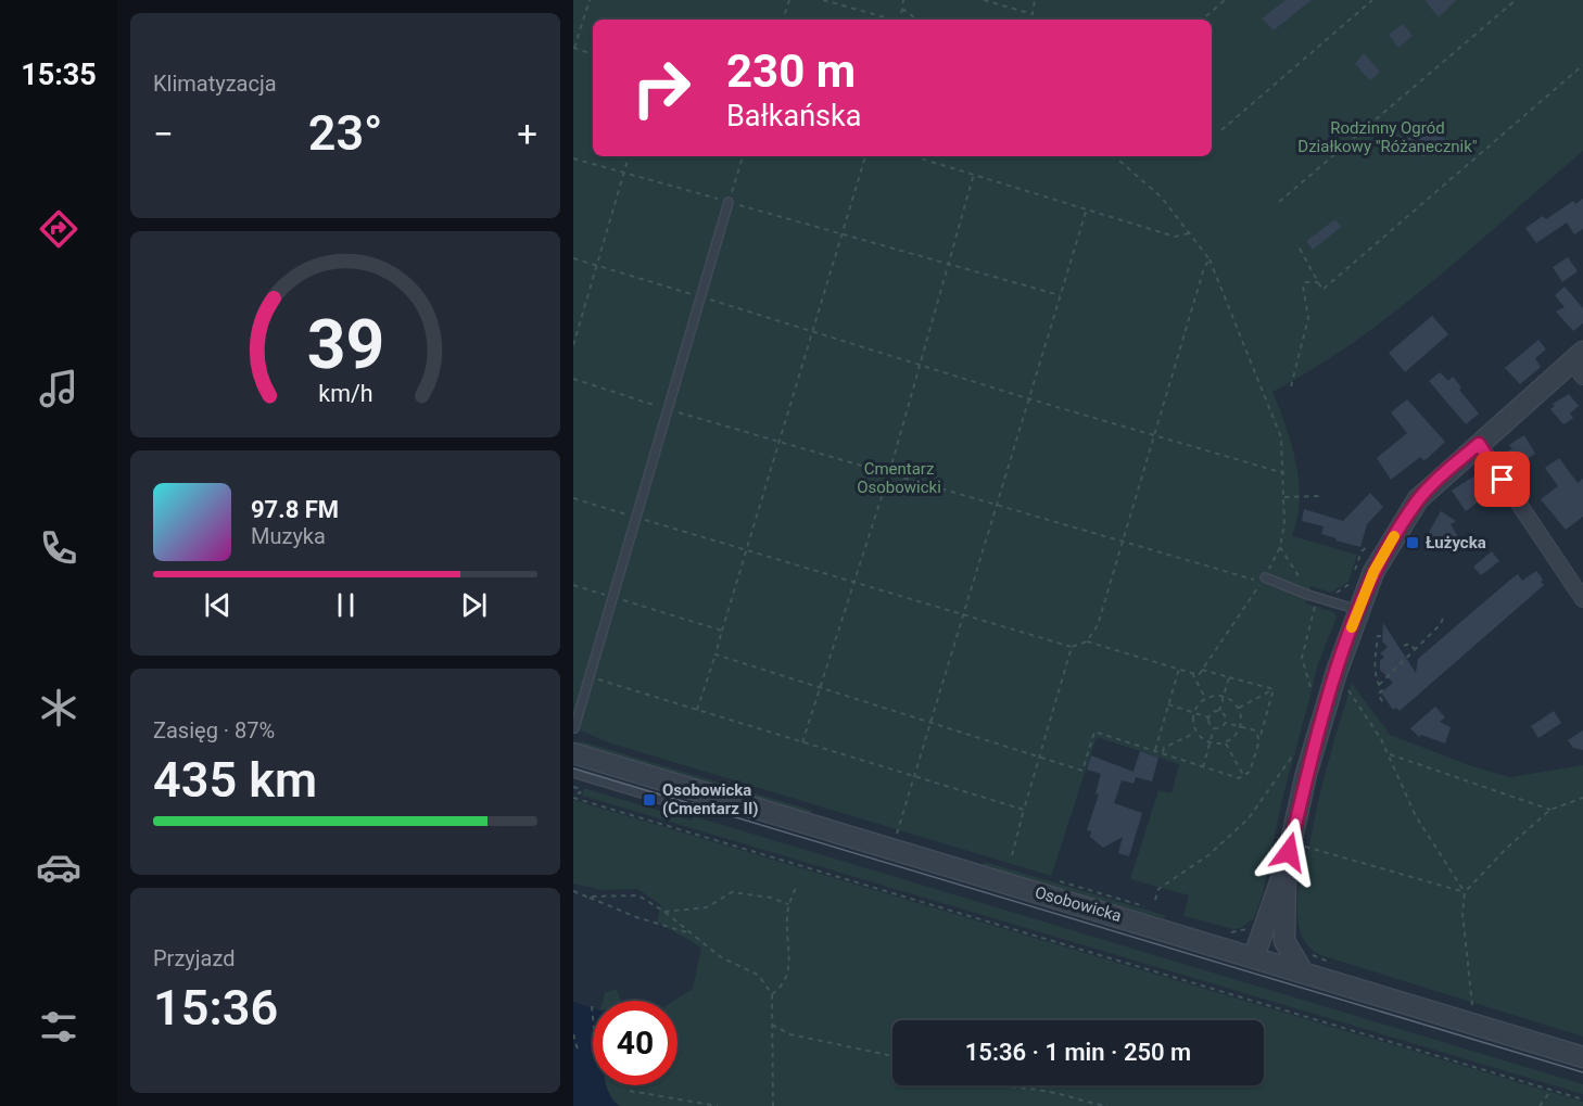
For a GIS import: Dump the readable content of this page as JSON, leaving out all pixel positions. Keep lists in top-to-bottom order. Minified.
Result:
{"streets":{"street":["Osobowicka"]},"parks":["Rodzinny Ogród Działkowy \"Różanecznik\"","Cmentarz Osobowicki"],"places":{"transit":["Łużycka","Osobowicka (Cmentarz II)"]},"page":{"tabs":"15:35","tile":["Klimatyzacja",["Zasięg · 87%","435 km"],["Przyjazd","15:36"]],"turn":["230 m","Bałkańska"],"heat":["−","23°","+"],"song":["97.8 FM","Muzyka"],"limit":"40","trip":"15:36 · 1 min · 250 m","gauge":["39","km/h"]}}
